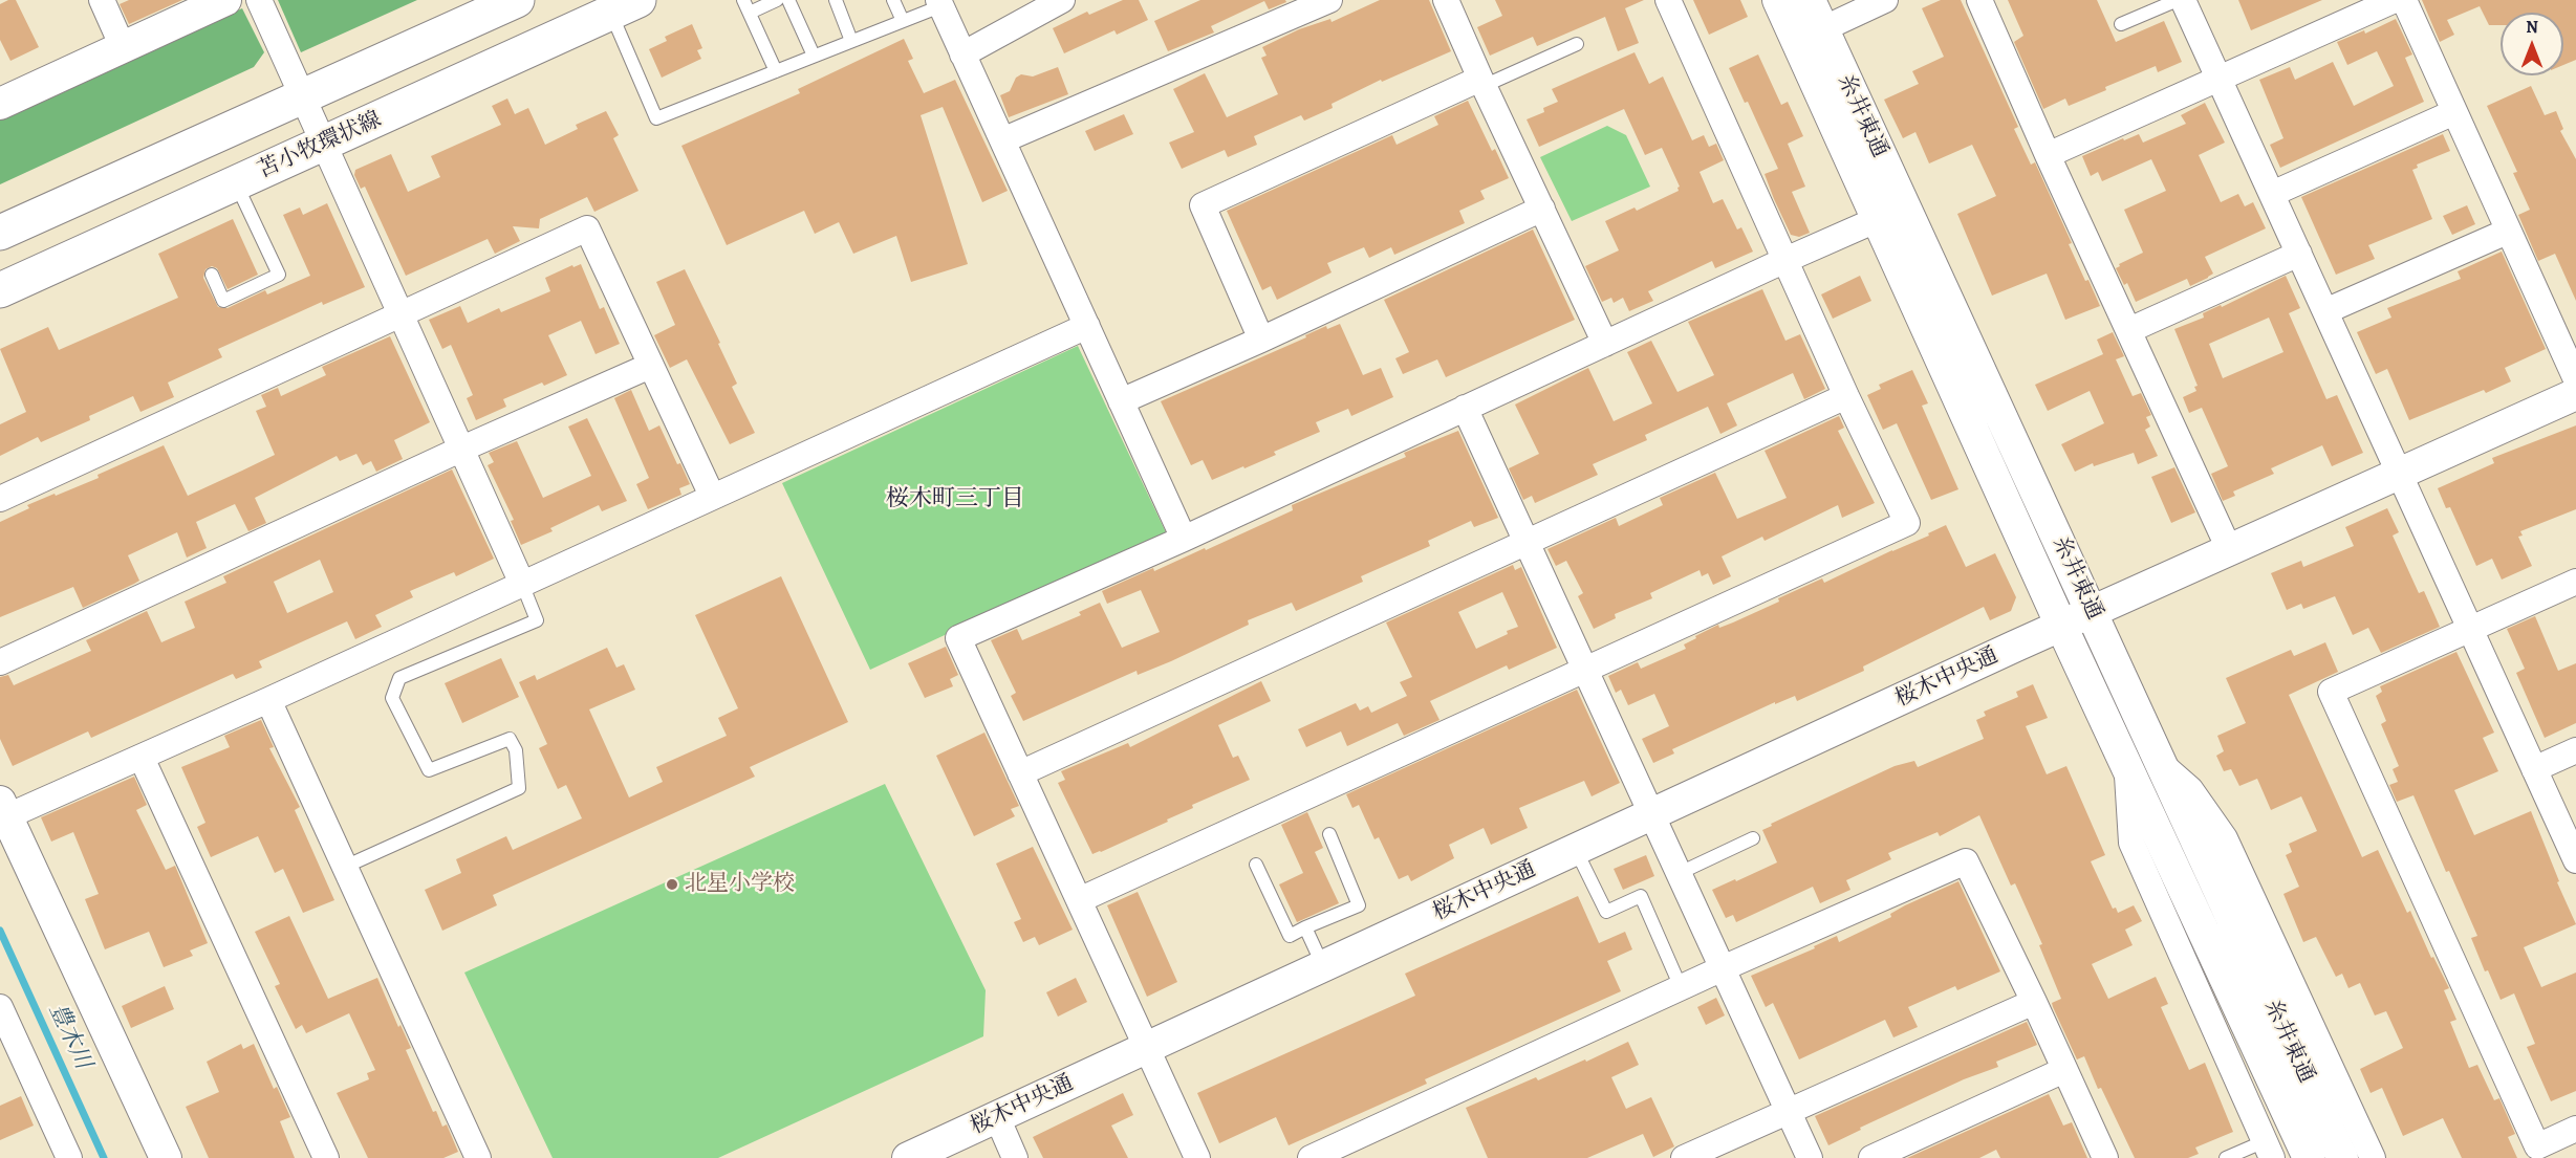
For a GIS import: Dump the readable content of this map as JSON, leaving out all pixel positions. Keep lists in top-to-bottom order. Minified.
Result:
{"streets":{"main road":["苫小牧環状線"],"street":["糸井東通","桜木中央通"]},"crossings":[["糸井東通","桜木中央通"]],"districts":["桜木町三丁目"],"water":["豊木川"],"places":["北星小学校"],"north":"top"}
